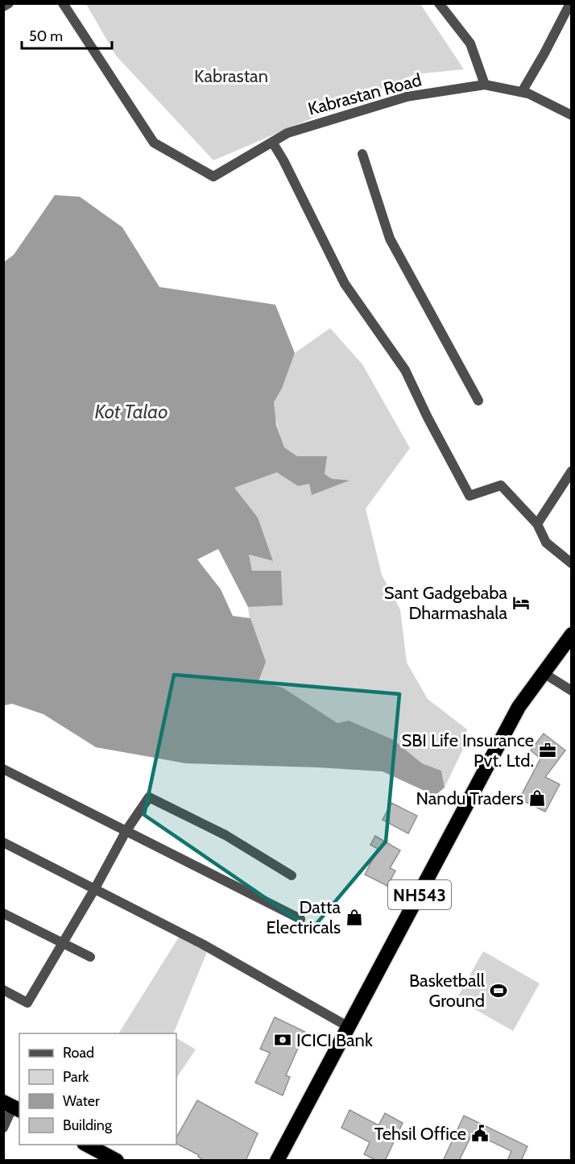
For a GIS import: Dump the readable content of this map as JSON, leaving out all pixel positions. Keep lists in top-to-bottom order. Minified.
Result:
{"streets":{"highway":["NH543"],"street":["Kabrastan Road"]},"water":["Kot Talao"],"parks":["Kabrastan"],"places":{"hotel":["Sant Gadgebaba Dharmashala"],"office":["SBI Life Insurance Pvt. Ltd."],"shop":["Nandu Traders","Datta Electricals"],"sports":["Basketball Ground"],"bank":["ICICI Bank"],"public building":["Tehsil Office"]},"legend":["Road","Park","Water","Building"],"scale_bar":"50 m"}
